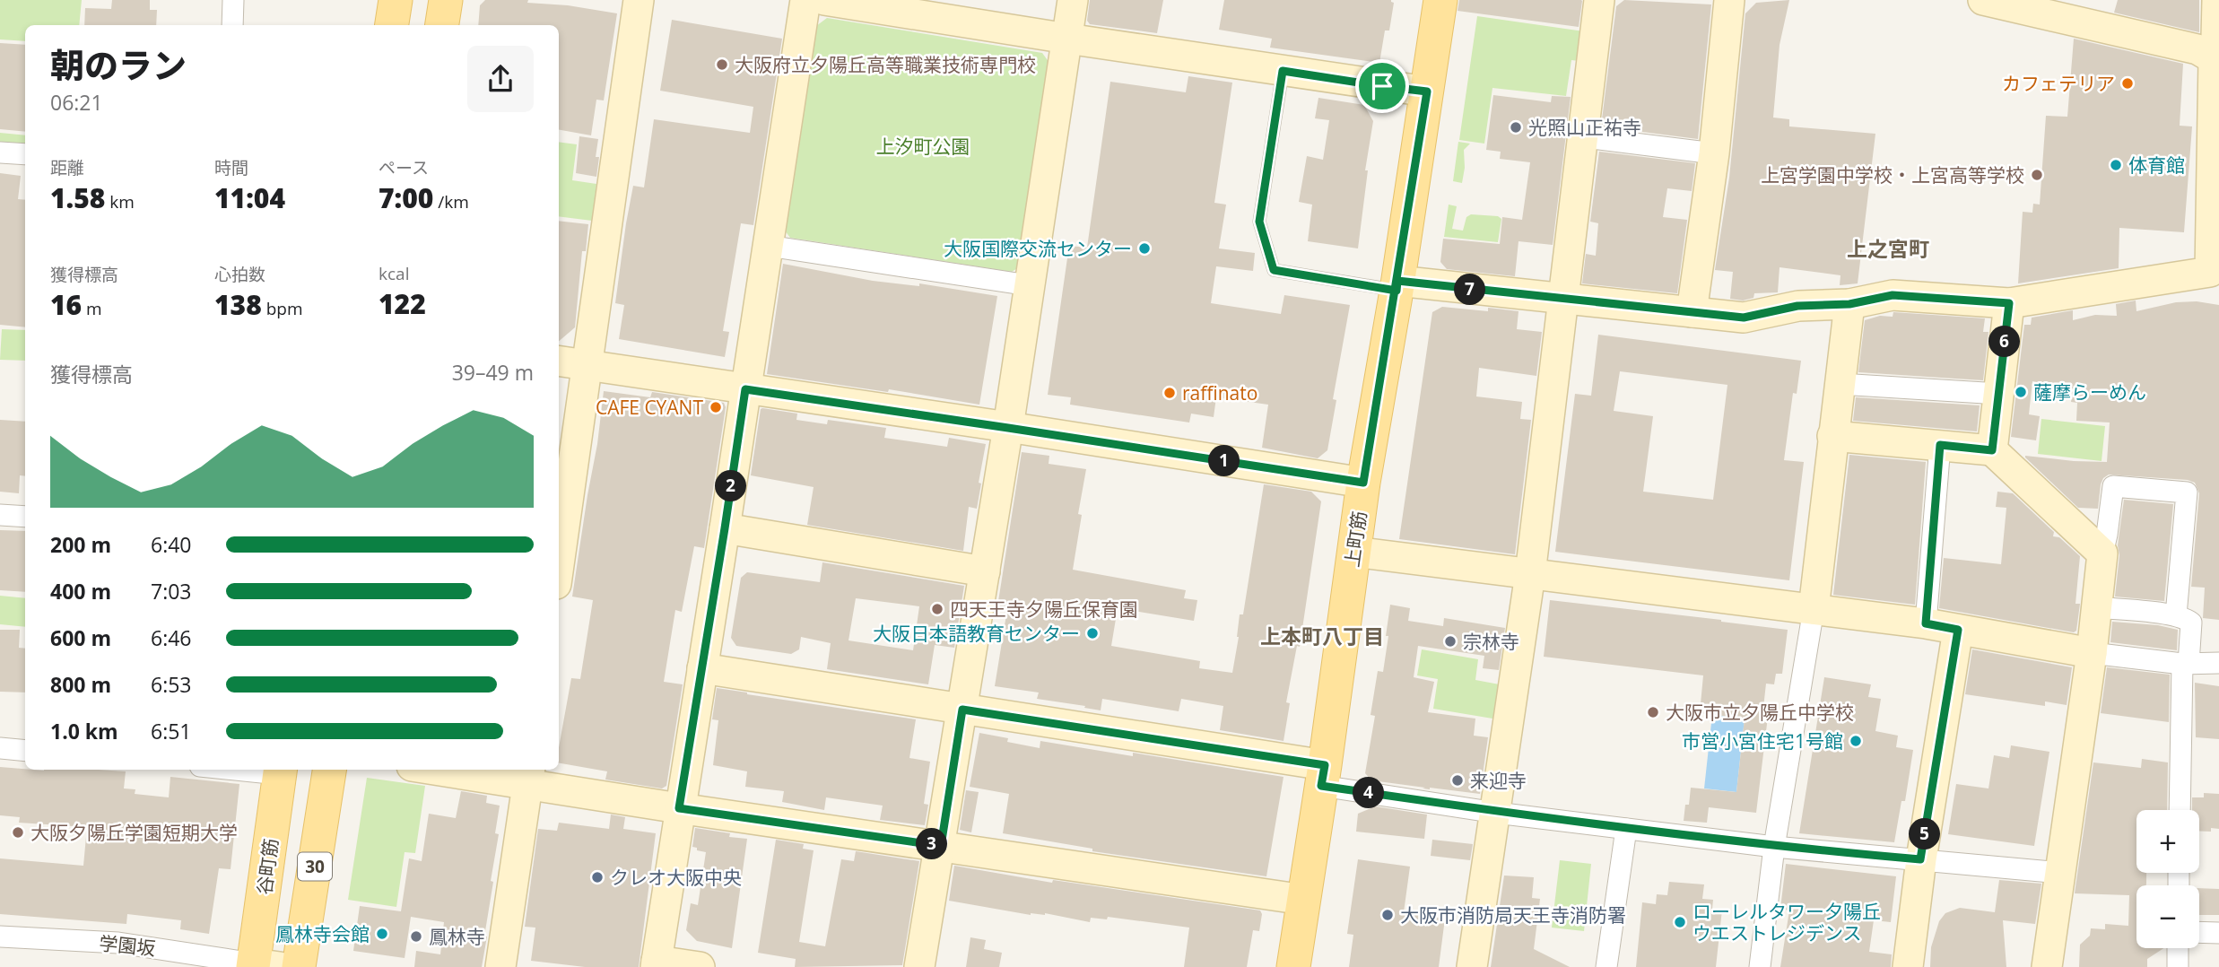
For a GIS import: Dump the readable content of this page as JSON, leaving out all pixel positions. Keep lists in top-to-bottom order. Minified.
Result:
{"streets":{"main road":["上町筋","谷町筋","30"],"street":["学園坂"]},"crossings":[["谷町筋","学園坂"]],"districts":["上之宮町","上本町八丁目"],"parks":["上汐町公園"],"places":["大阪府立夕陽丘高等職業技術専門校","カフェテリア","光照山正祐寺","体育館","上宮学園中学校・上宮高等学校","大阪国際交流センター","薩摩らーめん","raffinato","CAFE CYANT","四天王寺夕陽丘保育園","大阪日本語教育センター","宗林寺","大阪市立夕陽丘中学校","市営小宮住宅1号館","来迎寺","大阪夕陽丘学園短期大学","クレオ大阪中央","大阪市消防局天王寺消防署","ローレルタワー夕陽丘 ウエストレジデンス","鳳林寺会館","鳳林寺"],"page":{"heading":["朝のラン","06:21"],"stats":[["距離","1.58 km"],["時間","11:04"],["ペース","7:00 /km"],["獲得標高","16 m"],["心拍数","138 bpm"],["kcal","122"]],"pins":["7","6","1","2","4","5","3"],"chart":["獲得標高","39–49 m"],"list":[{"name":"200 m","note":"6:40"},{"name":"400 m","note":"7:03"},{"name":"600 m","note":"6:46"},{"name":"800 m","note":"6:53"},{"name":"1.0 km","note":"6:51"}],"map_buttons":["+","−"]}}
